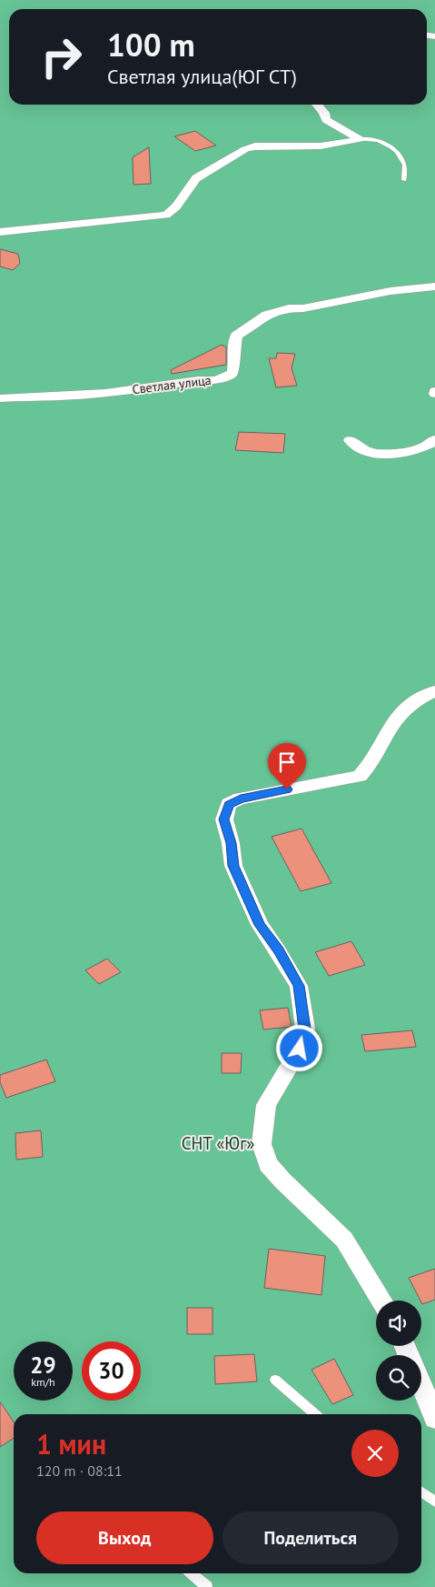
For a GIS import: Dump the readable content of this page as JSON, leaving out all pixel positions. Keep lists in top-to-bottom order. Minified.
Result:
{"streets":{"street":["Светлая улица"]},"parks":["СНТ «Юг»"],"page":{"turn":["100 m","Светлая улица(ЮГ СТ)"],"speed":"29 km/h","limit":"30","heading":["1 мин","120 m · 08:11"],"buttons":["Выход","Поделиться"]}}
